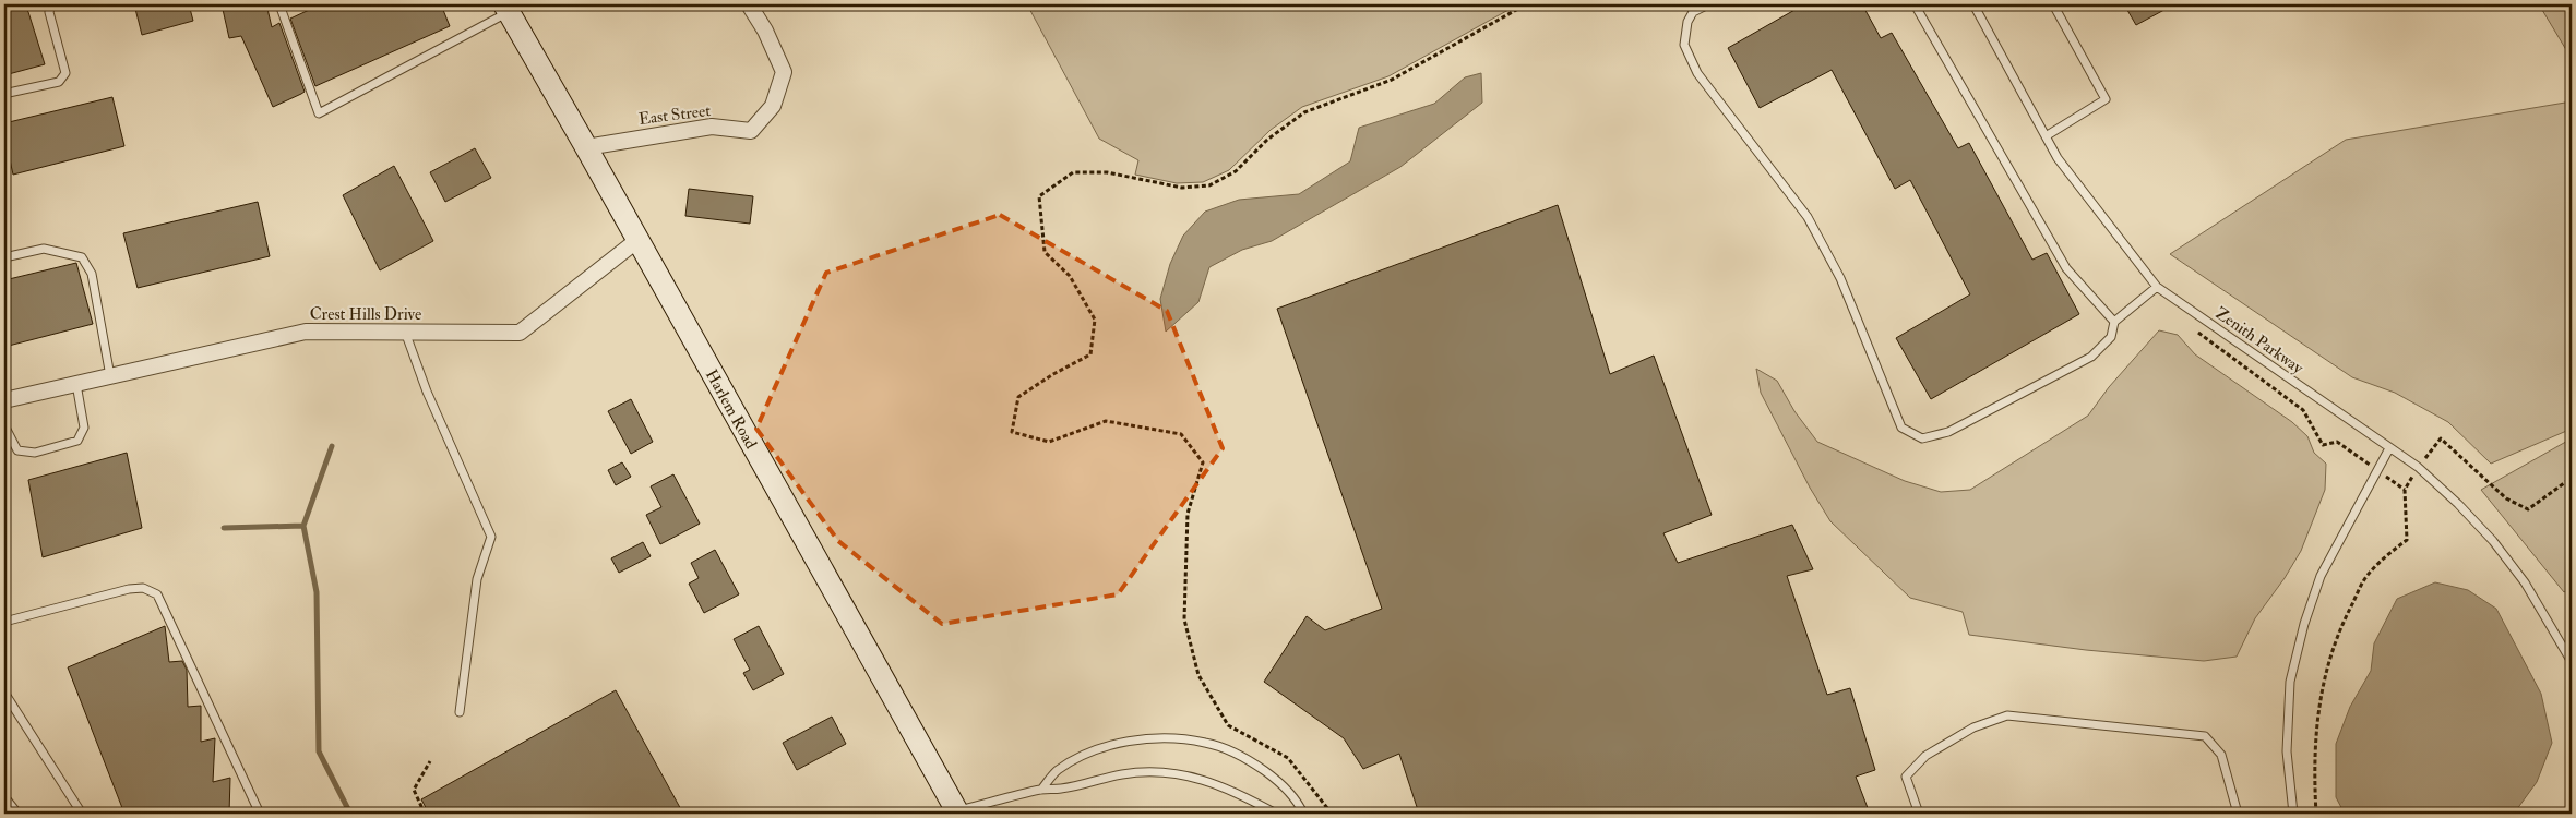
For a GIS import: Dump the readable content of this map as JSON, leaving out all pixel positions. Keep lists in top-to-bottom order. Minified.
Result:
{"streets":{"main road":["Harlem Road"],"street":["East Street","Crest Hills Drive"],"lane":["Zenith Parkway"]},"crossings":[["East Street","Harlem Road"],["Crest Hills Drive","Harlem Road"]]}
